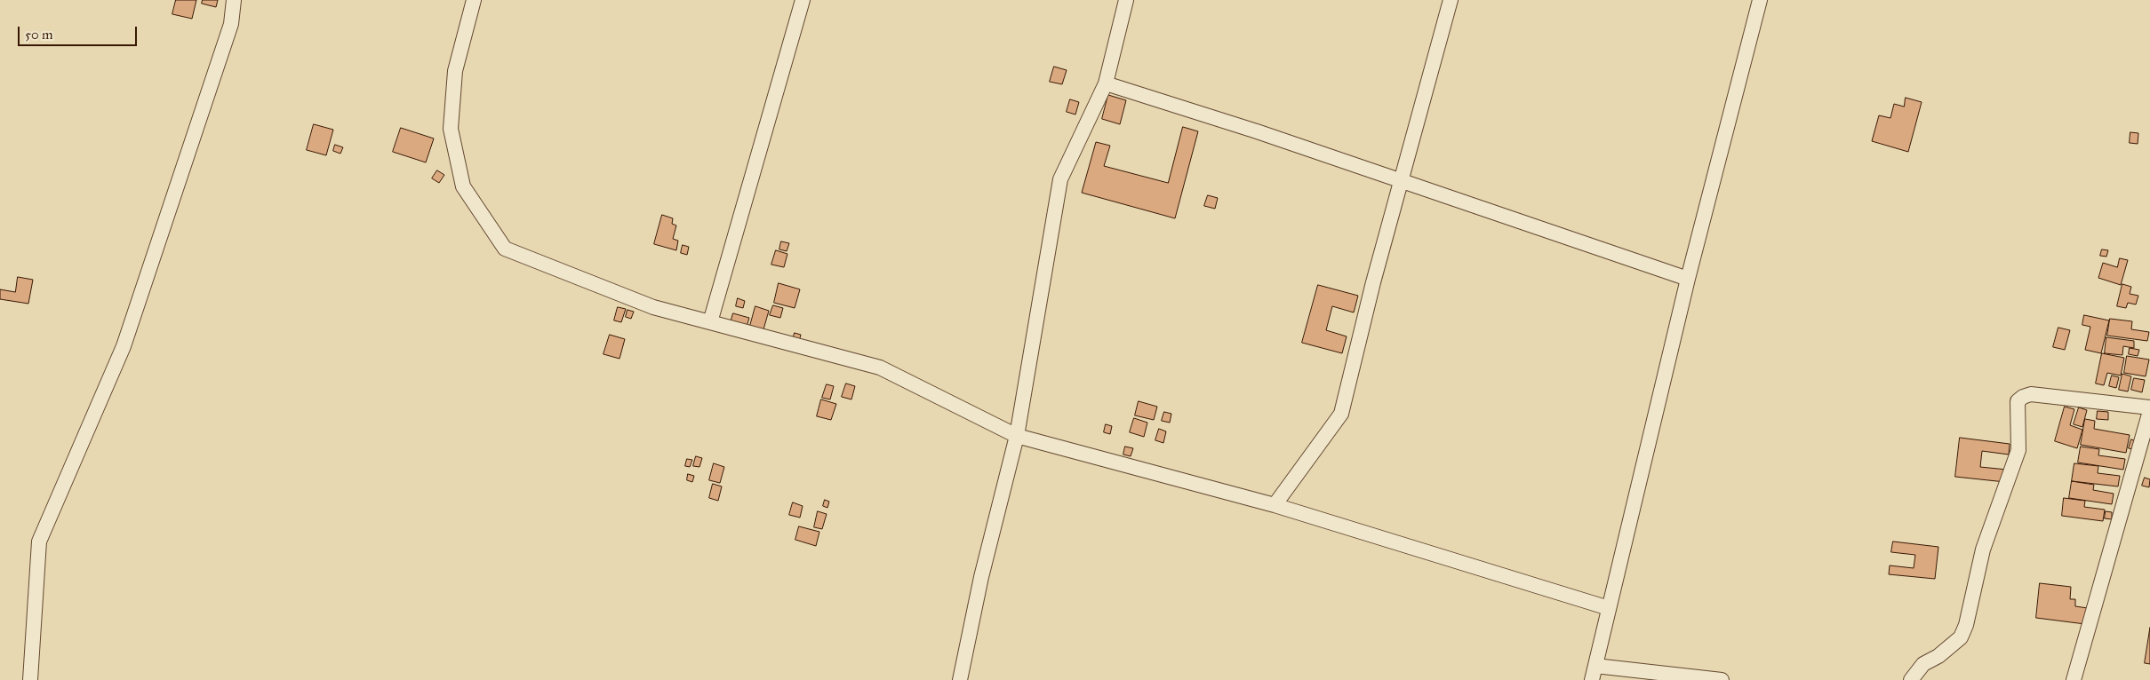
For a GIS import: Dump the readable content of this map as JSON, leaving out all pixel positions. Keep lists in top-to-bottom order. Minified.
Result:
{"scale_bar":"50 m"}
